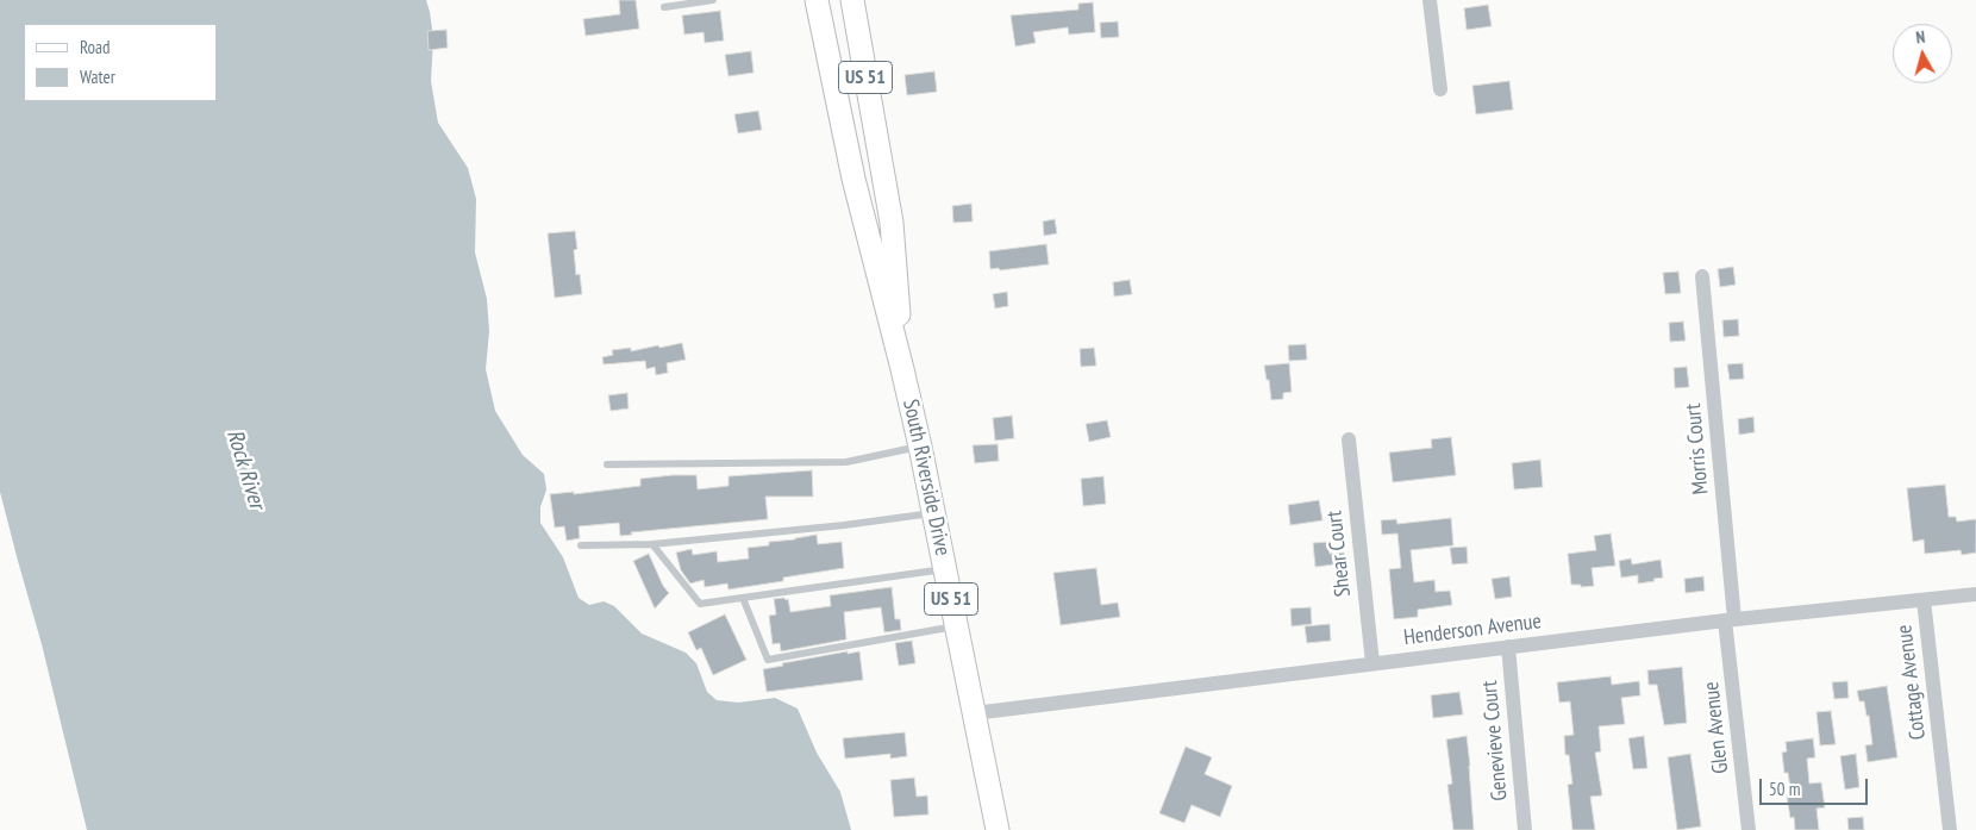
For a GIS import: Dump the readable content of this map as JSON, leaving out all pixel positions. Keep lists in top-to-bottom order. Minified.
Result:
{"streets":{"main road":["US 51","South Riverside Drive"],"street":["Morris Court","Shear Court","Henderson Avenue","Cottage Avenue","Glen Avenue","Genevieve Court"]},"crossings":[["Morris Court","Henderson Avenue"],["Morris Court","Glen Avenue"],["South Riverside Drive","Henderson Avenue"],["Shear Court","Henderson Avenue"],["Henderson Avenue","Cottage Avenue"],["Henderson Avenue","Glen Avenue"],["Henderson Avenue","Genevieve Court"]],"water":["Rock River"],"legend":["Road","Water"],"scale_bar":"50 m","north":"top"}
